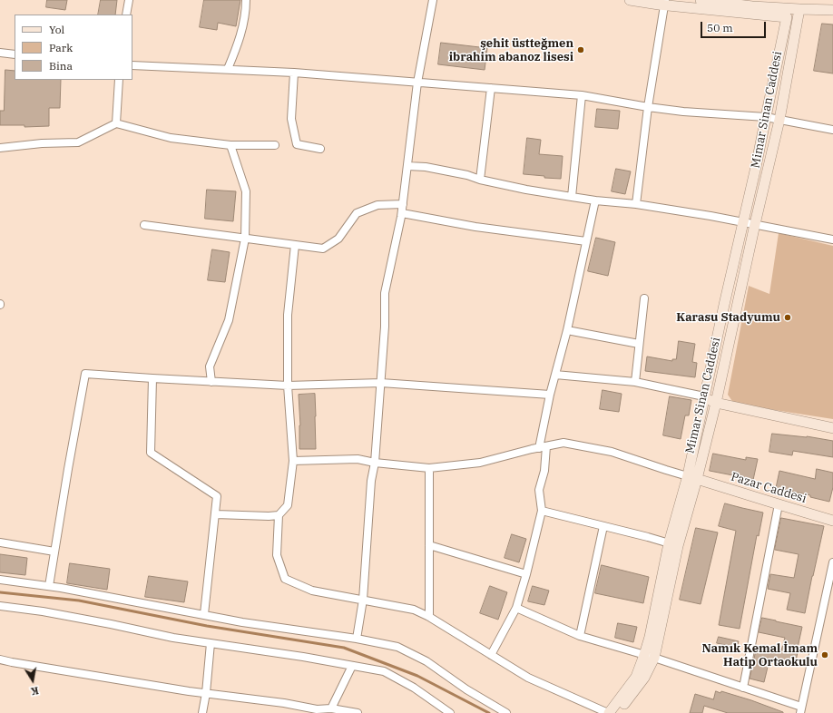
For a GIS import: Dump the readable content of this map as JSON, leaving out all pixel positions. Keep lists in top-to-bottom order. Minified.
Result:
{"streets":{"main road":["Mimar Sinan Caddesi","Pazar Caddesi"]},"crossings":[["Mimar Sinan Caddesi","Pazar Caddesi"]],"places":["şehit üstteğmen ibrahim abanoz lisesi","Karasu Stadyumu","Namık Kemal İmam Hatip Ortaokulu"],"legend":["Yol","Park","Bina"],"scale_bar":"50 m","north":"bottom"}
